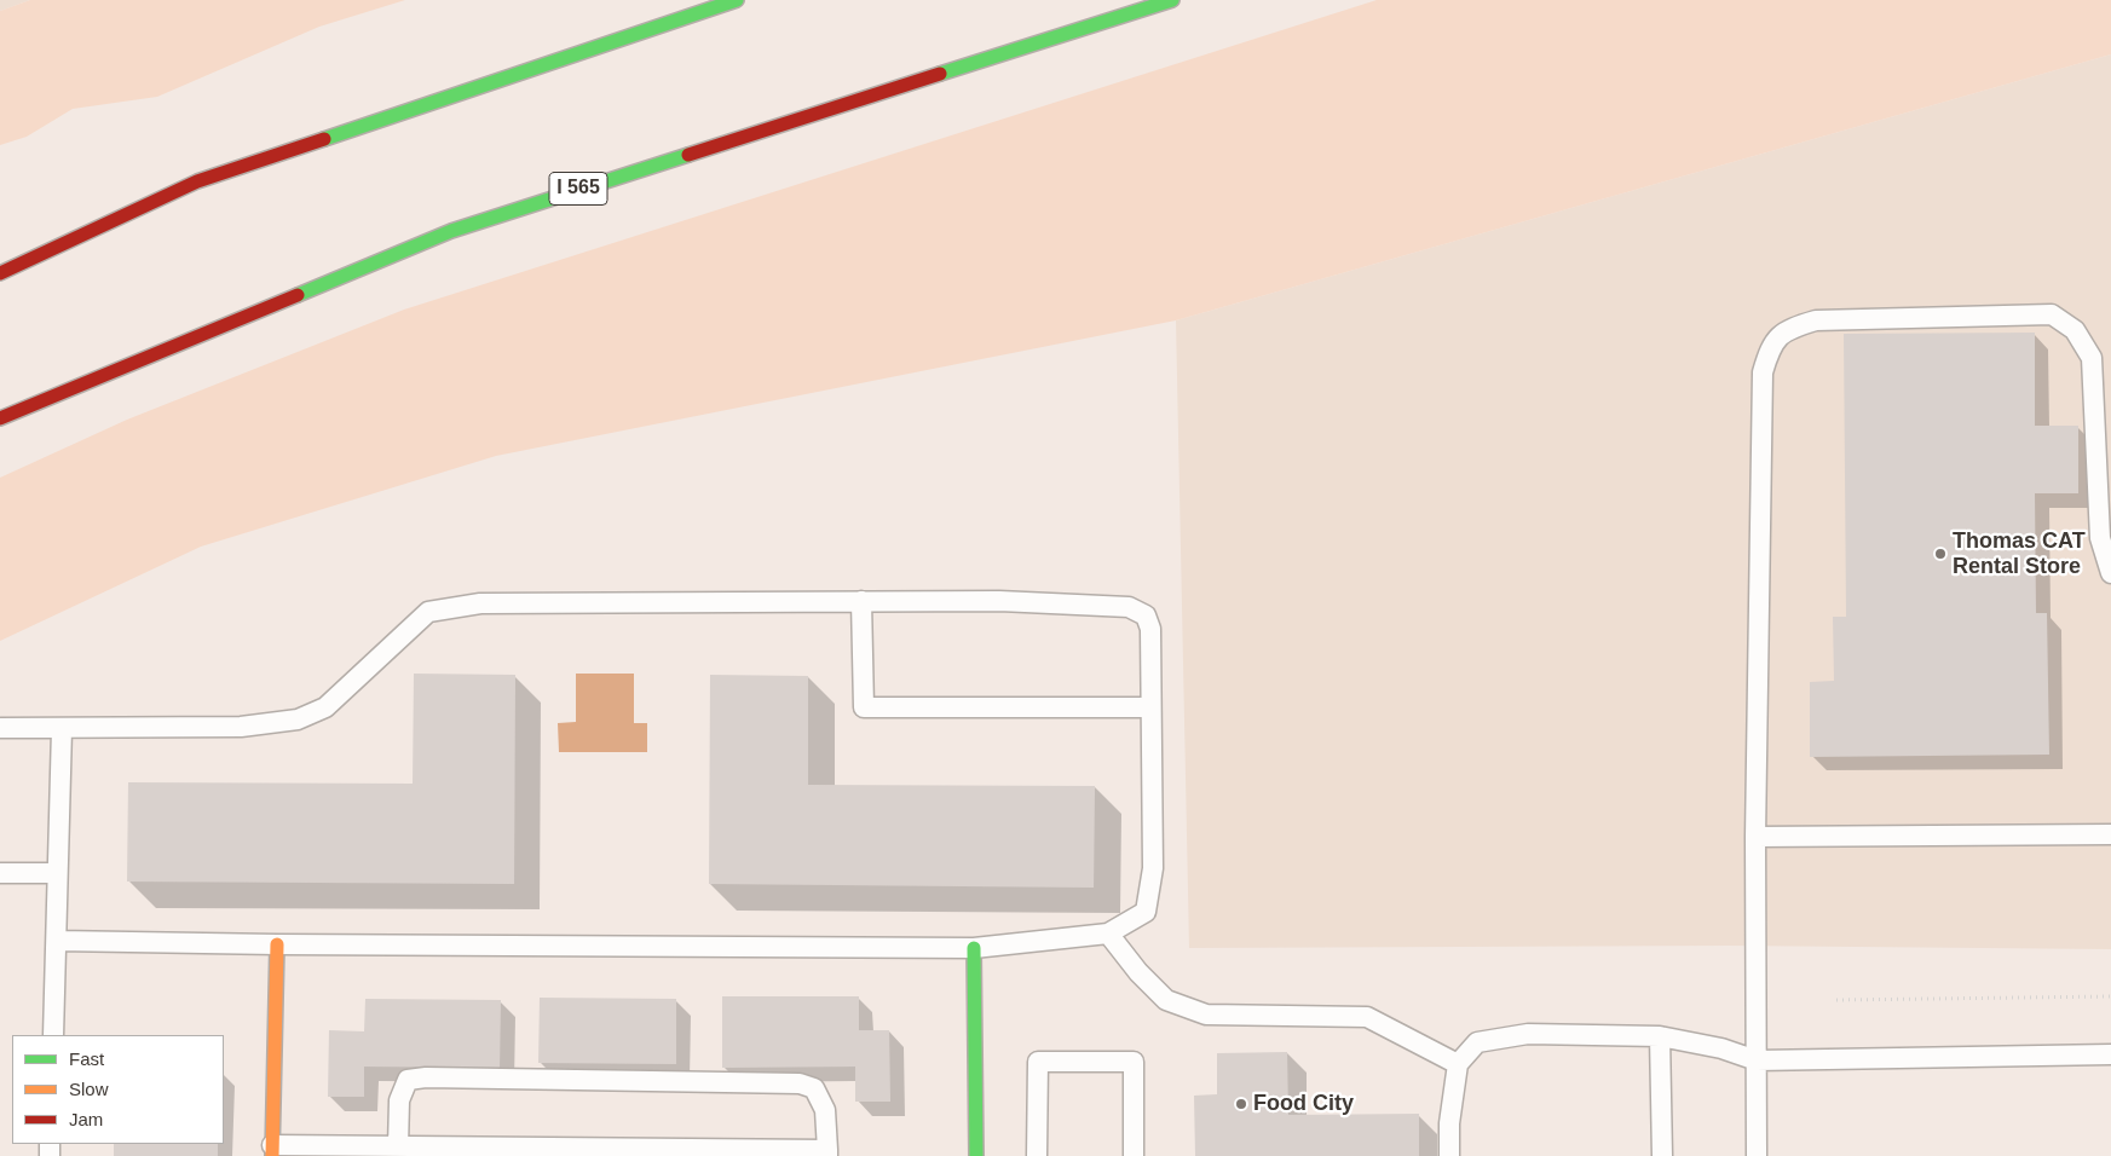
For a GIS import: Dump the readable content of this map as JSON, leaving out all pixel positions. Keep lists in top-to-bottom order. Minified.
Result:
{"streets":{"main road":["I 565"]},"places":["Thomas CAT Rental Store","Food City"],"legend":["Fast","Slow","Jam"]}
